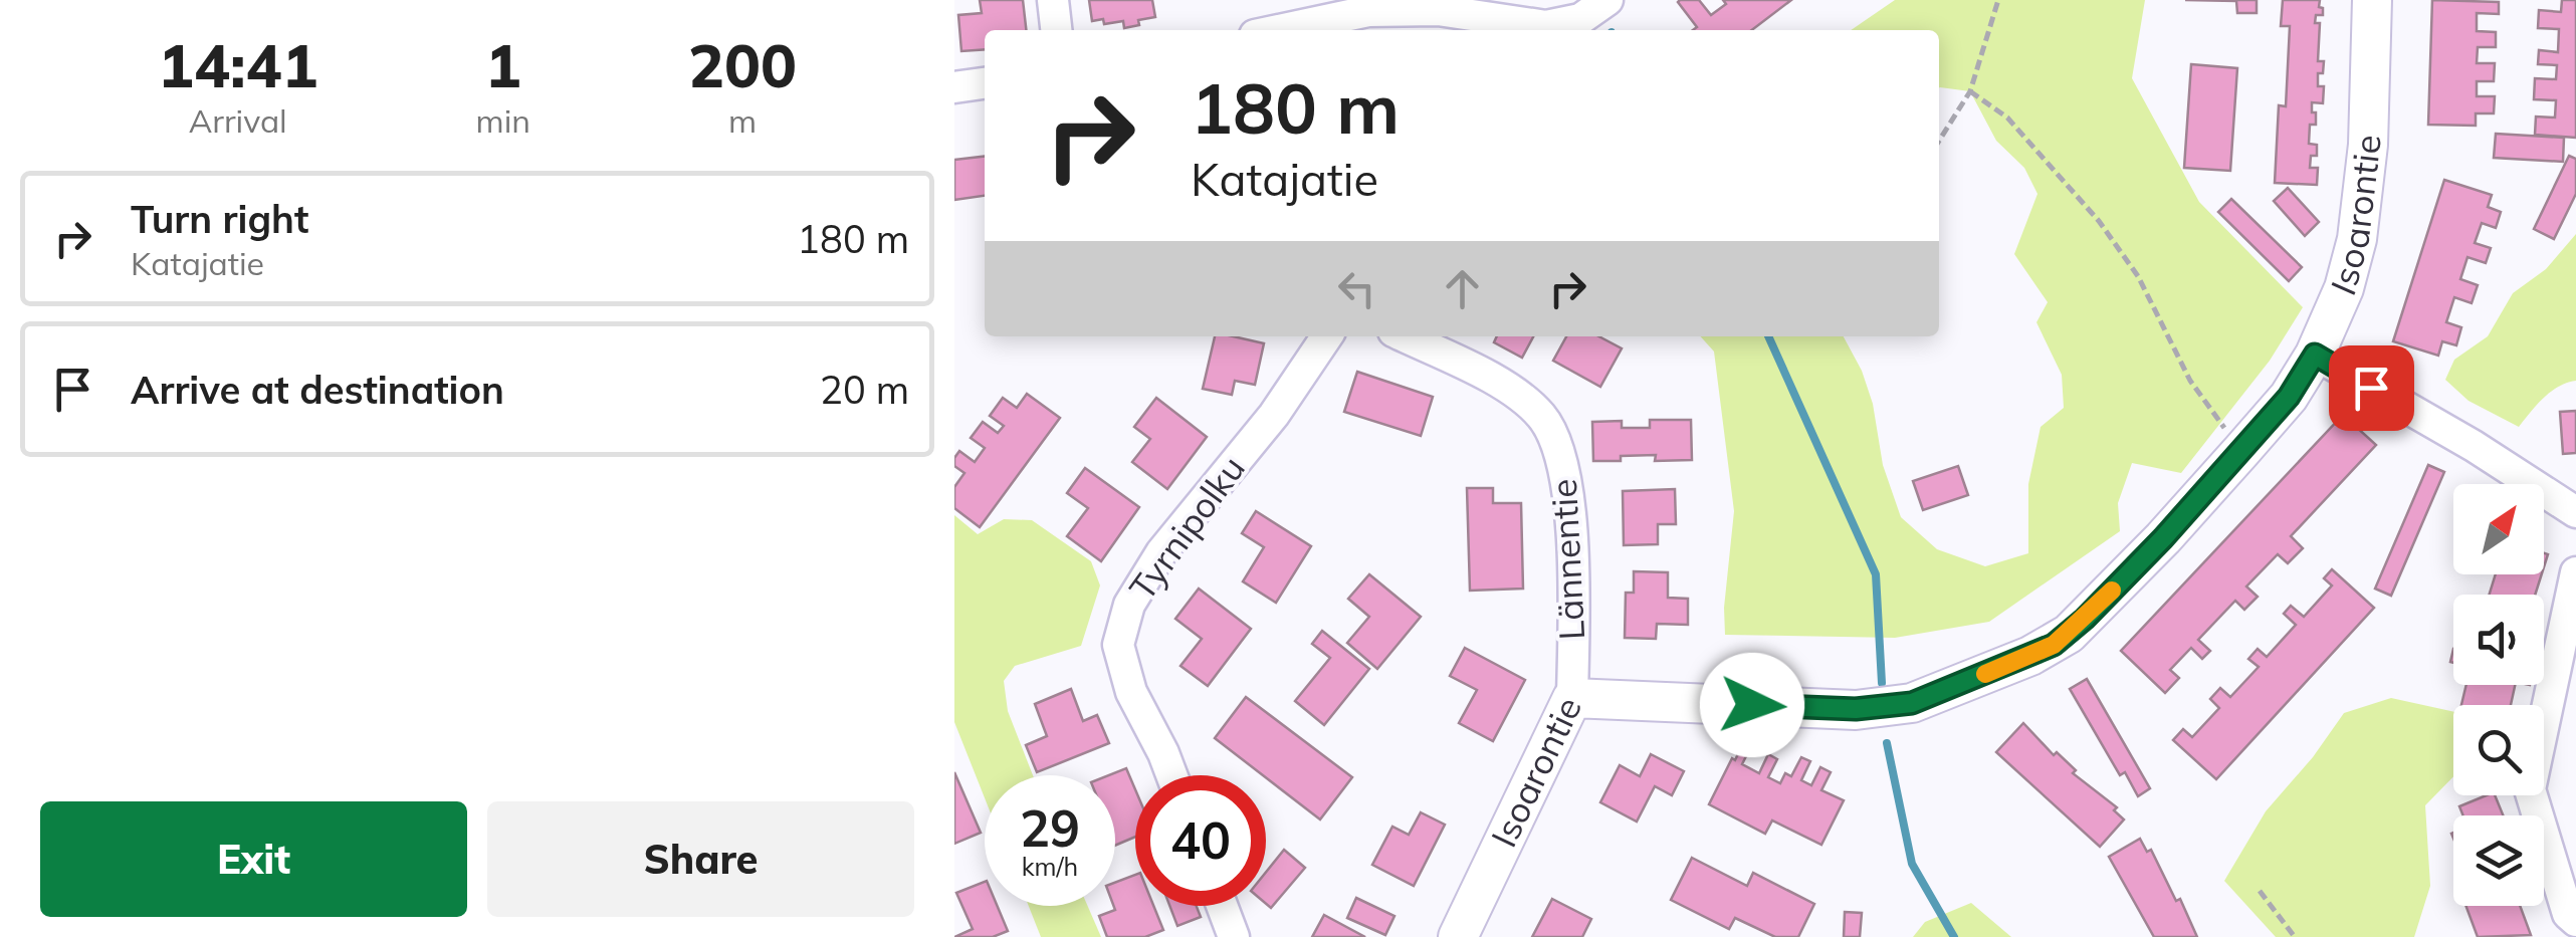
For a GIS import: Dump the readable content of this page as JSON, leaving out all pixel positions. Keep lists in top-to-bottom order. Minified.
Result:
{"streets":{"street":["Isoarontie","Tyrnipolku","Lännentie"]},"crossings":[["Isoarontie","Lännentie"]],"north":"top right","page":{"eta":["14:41","Arrival","1","min","200","m"],"turn":["180 m","Katajatie"],"list":[{"name":"Turn right","note":"Katajatie","value":"180 m"},{"name":"Arrive at destination","value":"20 m"}],"speed":"29 km/h","limit":"40","buttons":["Exit","Share"]}}
